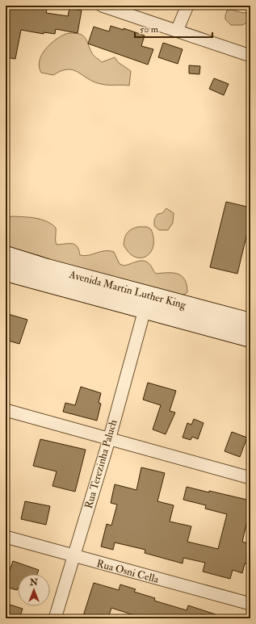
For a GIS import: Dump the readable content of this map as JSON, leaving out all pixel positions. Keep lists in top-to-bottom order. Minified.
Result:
{"streets":{"main road":["Avenida Martin Luther King"],"street":["Rua Terezinha Paluch","Rua Osni Cella"]},"crossings":[["Avenida Martin Luther King","Rua Terezinha Paluch"],["Rua Terezinha Paluch","Rua Osni Cella"]],"scale_bar":"50 m","north":"top"}
